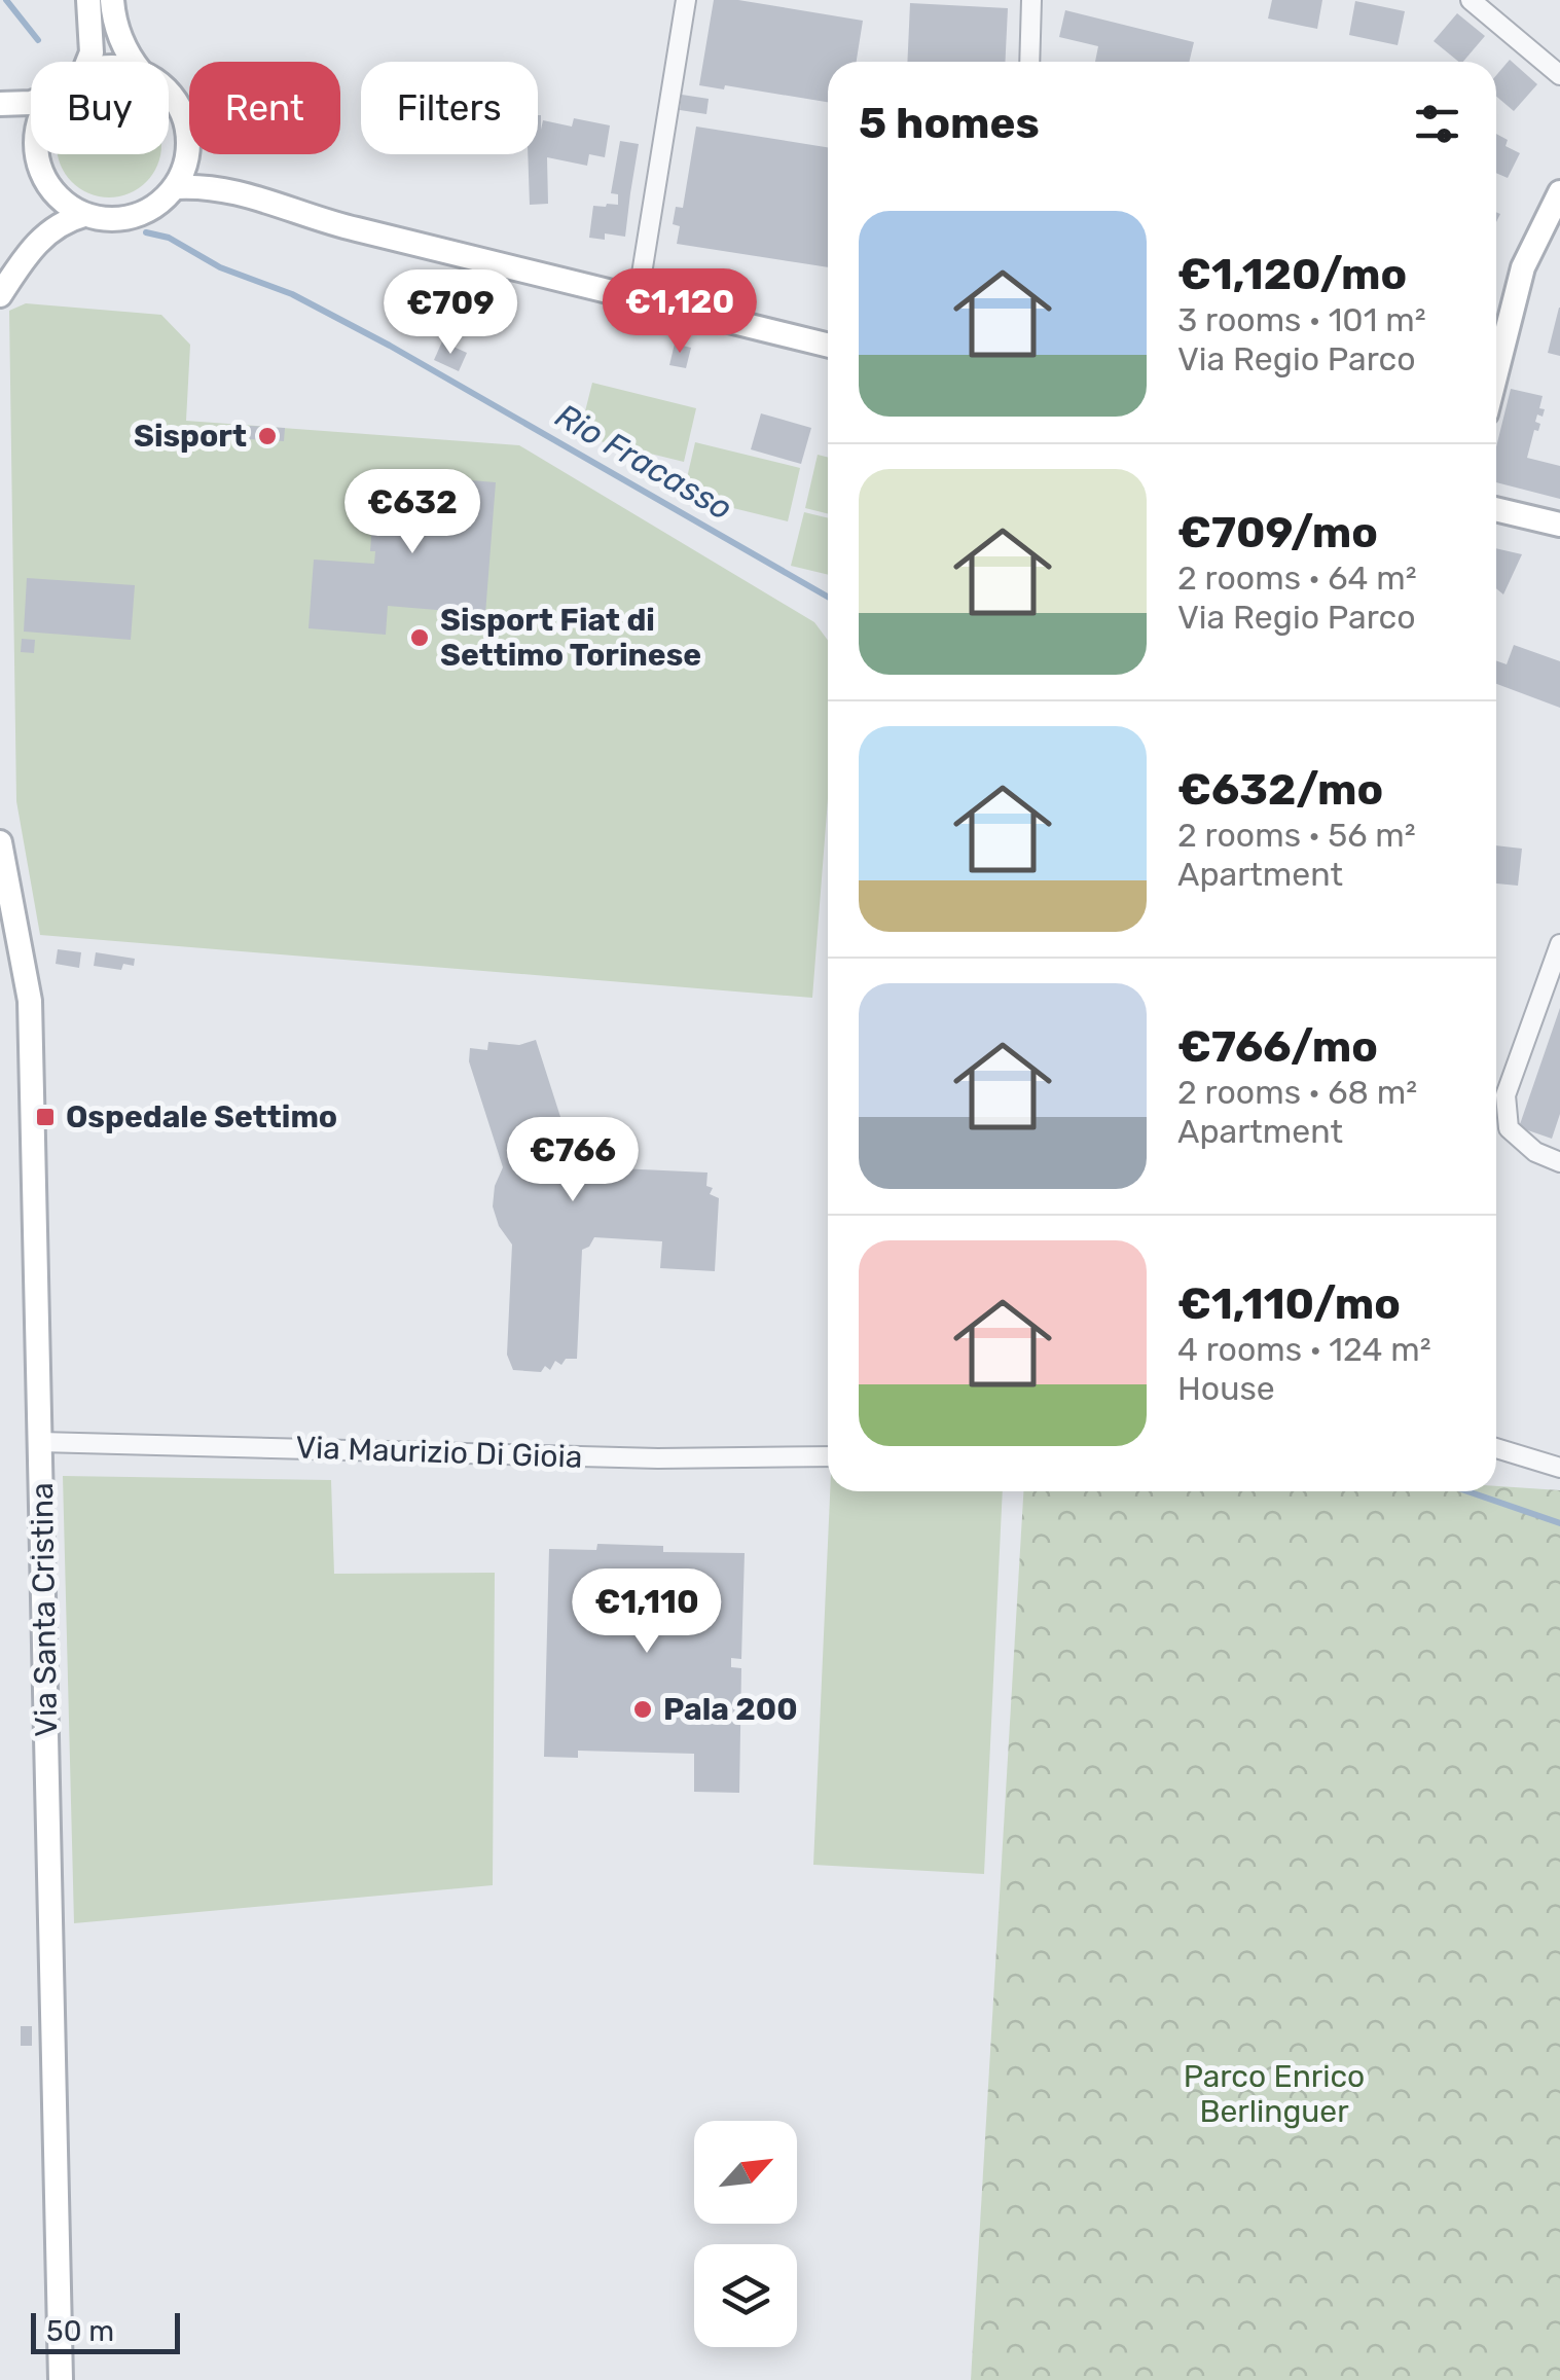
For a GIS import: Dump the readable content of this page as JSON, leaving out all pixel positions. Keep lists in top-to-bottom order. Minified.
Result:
{"streets":{"street":["Via Maurizio Di Gioia","Via Santa Cristina"]},"crossings":[["Via Maurizio Di Gioia","Via Santa Cristina"]],"water":["Rio Fracasso"],"parks":["Parco Enrico Berlinguer"],"places":{"other":["Sisport","Sisport Fiat di Settimo Torinese","Pala 200"],"transit":["Ospedale Settimo"]},"scale_bar":"50 m","north":"top right","page":{"chip":["Buy","Rent","Filters"],"heading":"5 homes","list":[{"name":"€1,120/mo","note":"3 rooms · 101 m² · Via Regio Parco"},{"name":"€709/mo","note":"2 rooms · 64 m² · Via Regio Parco"},{"name":"€632/mo","note":"2 rooms · 56 m² · Apartment"},{"name":"€766/mo","note":"2 rooms · 68 m² · Apartment"},{"name":"€1,110/mo","note":"4 rooms · 124 m² · House"}],"price":["€1,120","€709","€632","€766","€1,110"],"scale":"50 m"}}
